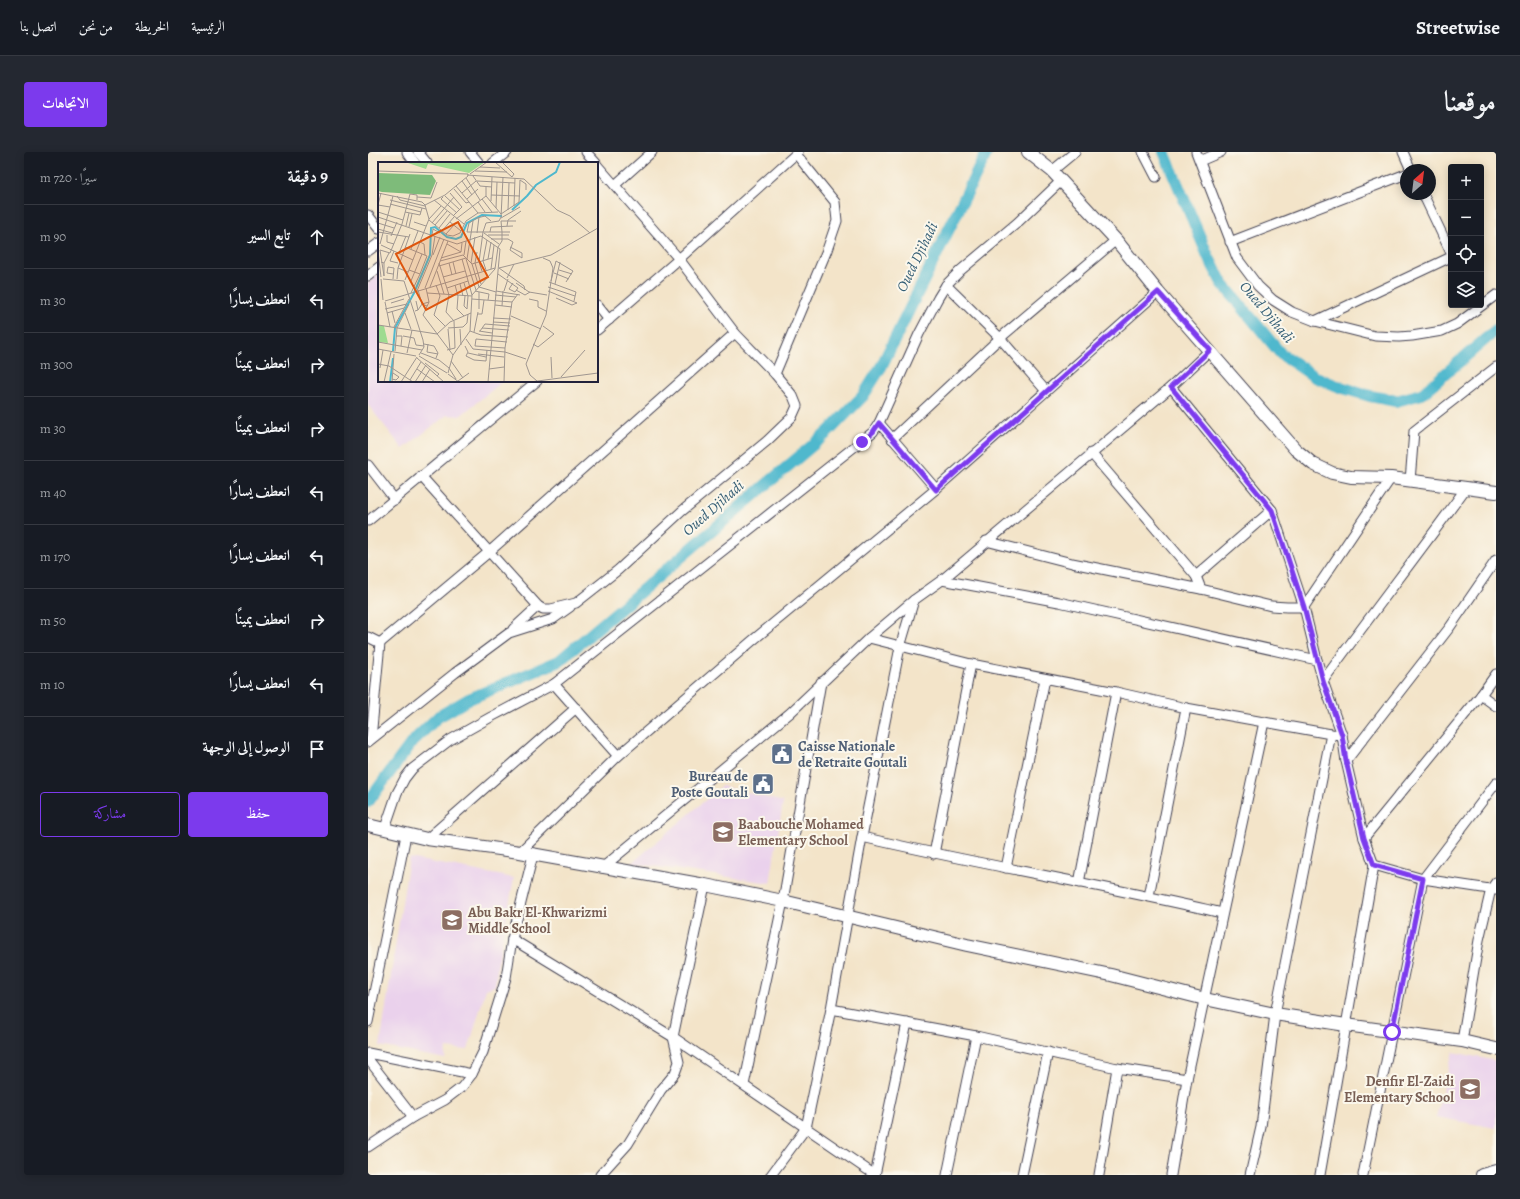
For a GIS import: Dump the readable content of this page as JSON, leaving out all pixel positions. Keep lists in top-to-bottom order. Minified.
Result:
{"water":["Oued Djihadi"],"places":{"public building":["Caisse Nationale de Retraite Goutali","Bureau de Poste Goutali"],"school or university":["Baabouche Mohamed Elementary School","Abu Bakr El-Khwarizmi Middle School","Denfir El-Zaidi Elementary School"]},"north":"top right","page":{"header":"Streetwise","nav":["الرئيسية","الخريطة","من نحن","اتصل بنا"],"title":"موقعنا","buttons":["الاتجاهات",["حفظ","مشاركة"]],"heading":["9 دقيقة","سيرًا · 720 m"],"map_buttons":["+","−"],"list":[["تابع السير","90 m"],["انعطف يسارًا","30 m"],["انعطف يمينًا","300 m"],["انعطف يمينًا","30 m"],["انعطف يسارًا","40 m"],["انعطف يسارًا","170 m"],["انعطف يمينًا","50 m"],["انعطف يسارًا","10 m"],"الوصول إلى الوجهة"]}}
